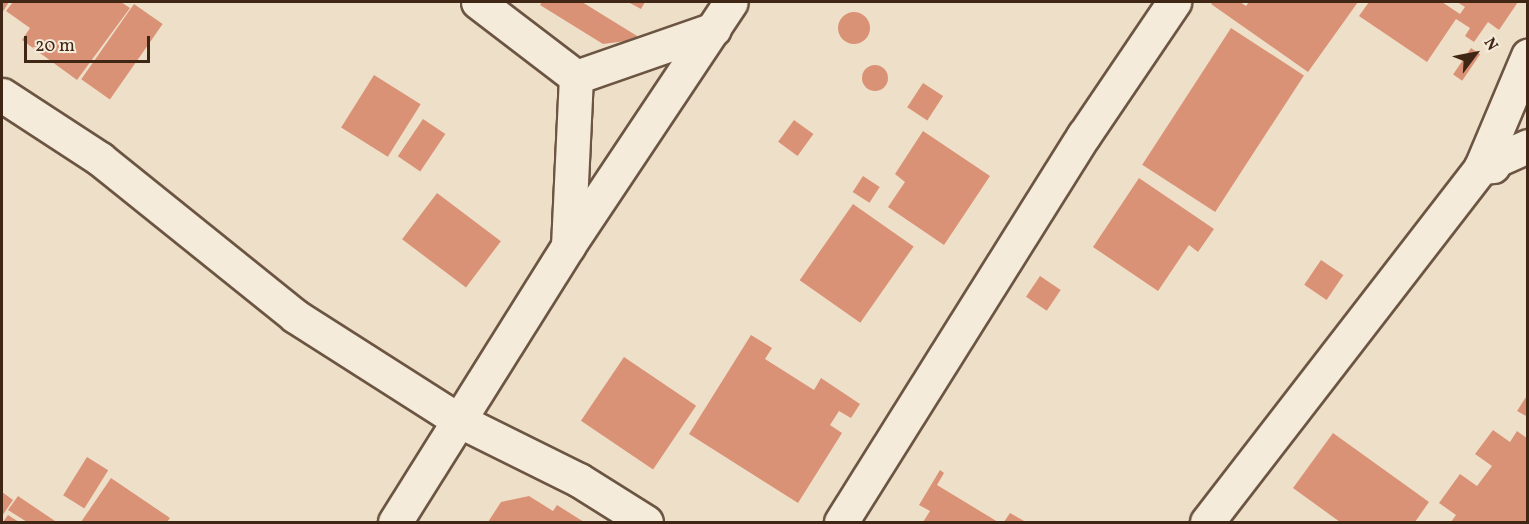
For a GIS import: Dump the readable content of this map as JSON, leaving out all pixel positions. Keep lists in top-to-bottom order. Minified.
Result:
{"scale_bar":"20 m","north":"top right"}
